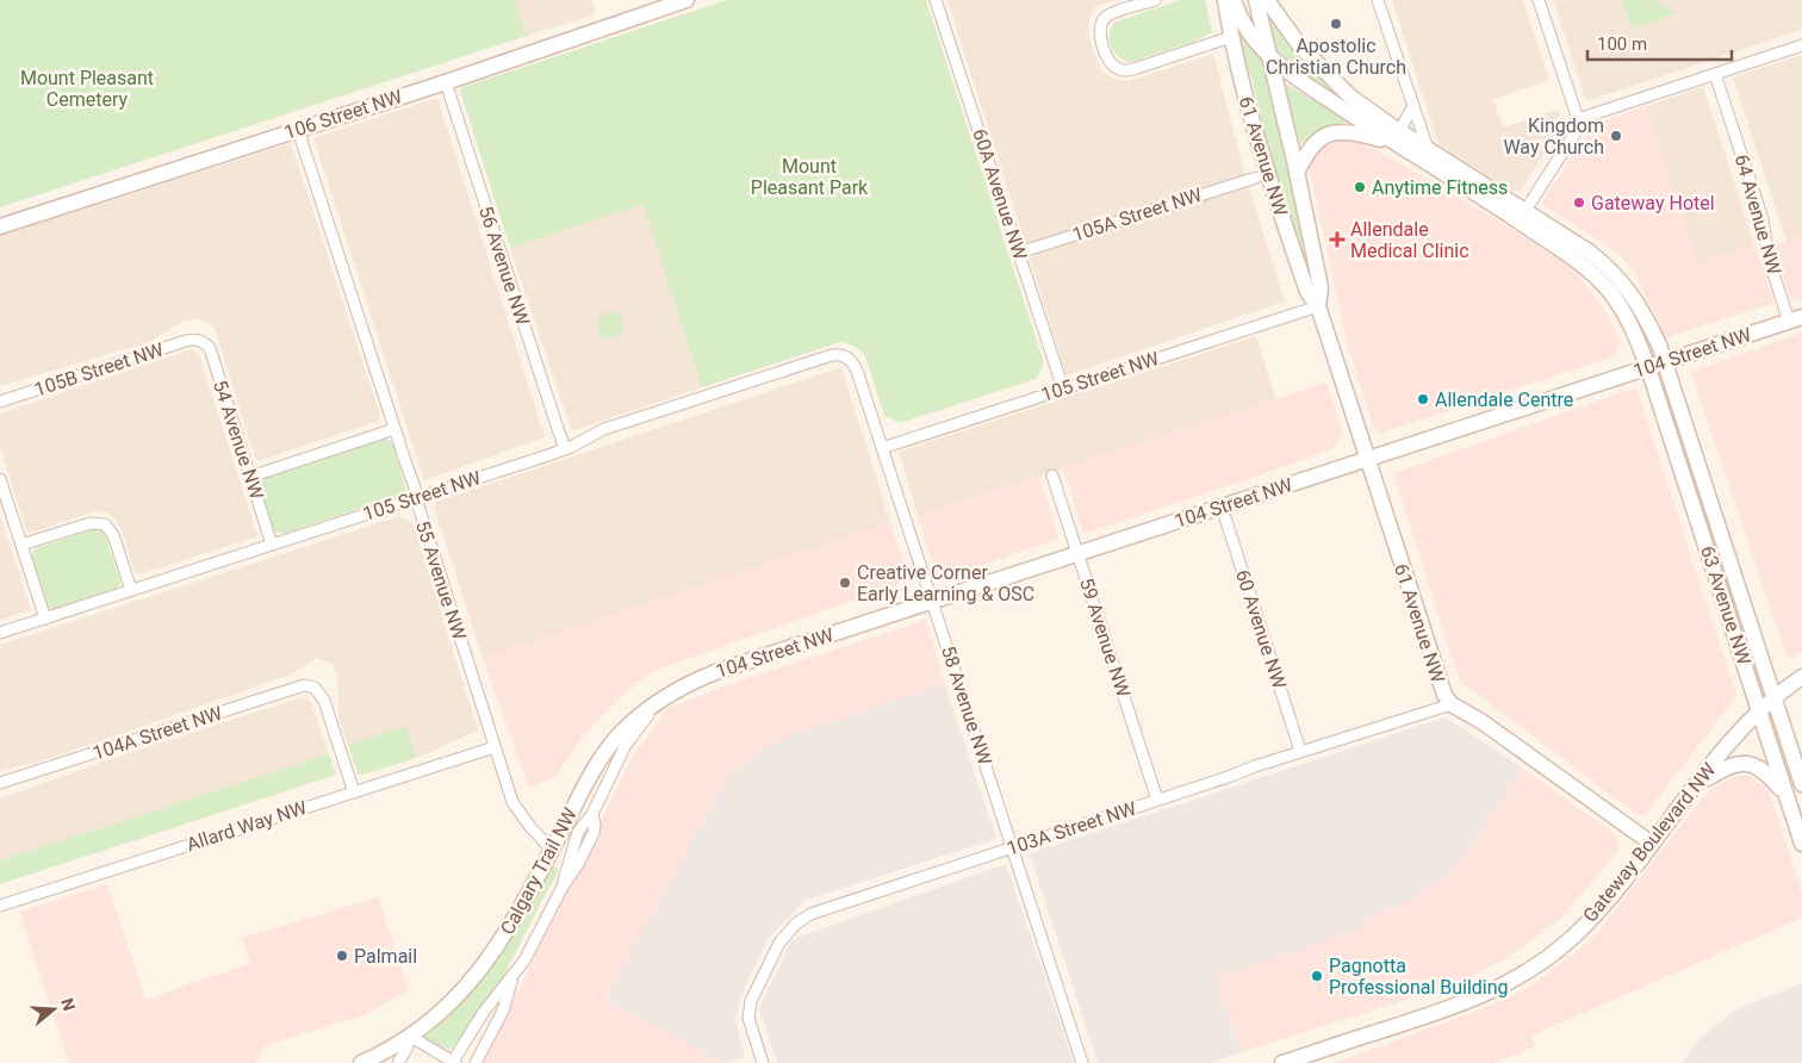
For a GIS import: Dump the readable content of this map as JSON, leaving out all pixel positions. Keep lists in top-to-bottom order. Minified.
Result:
{"streets":{"main road":["106 Street NW","61 Avenue NW","104 Street NW","63 Avenue NW","Gateway Boulevard NW","Calgary Trail NW"],"street":["60A Avenue NW","105A Street NW","64 Avenue NW","56 Avenue NW","105B Street NW","105 Street NW","54 Avenue NW","55 Avenue NW","60 Avenue NW","59 Avenue NW","58 Avenue NW","104A Street NW","Allard Way NW","103A Street NW"]},"crossings":[["106 Street NW","56 Avenue NW"],["106 Street NW","55 Avenue NW"],["61 Avenue NW","104 Street NW"],["61 Avenue NW","105 Street NW"],["61 Avenue NW","103A Street NW"],["61 Avenue NW","Gateway Boulevard NW"],["60A Avenue NW","105A Street NW"],["60A Avenue NW","105 Street NW"],["64 Avenue NW","104 Street NW"],["56 Avenue NW","105 Street NW"],["104 Street NW","63 Avenue NW"],["104 Street NW","60 Avenue NW"],["104 Street NW","59 Avenue NW"],["104 Street NW","58 Avenue NW"],["104 Street NW","Calgary Trail NW"],["105B Street NW","54 Avenue NW"],["105 Street NW","54 Avenue NW"],["105 Street NW","55 Avenue NW"],["105 Street NW","58 Avenue NW"],["55 Avenue NW","Allard Way NW"],["55 Avenue NW","Calgary Trail NW"],["63 Avenue NW","Gateway Boulevard NW"],["60 Avenue NW","103A Street NW"],["59 Avenue NW","103A Street NW"],["58 Avenue NW","103A Street NW"],["104A Street NW","Allard Way NW"]],"parks":["Mount Pleasant Cemetery","Mount Pleasant Park"],"places":{"other":["Apostolic Christian Church","Kingdom Way Church","Anytime Fitness","Gateway Hotel","Allendale Centre","Creative Corner Early Learning & OSC","Palmail","Pagnotta Professional Building"],"health":["Allendale Medical Clinic"]},"scale_bar":"100 m","north":"right"}
